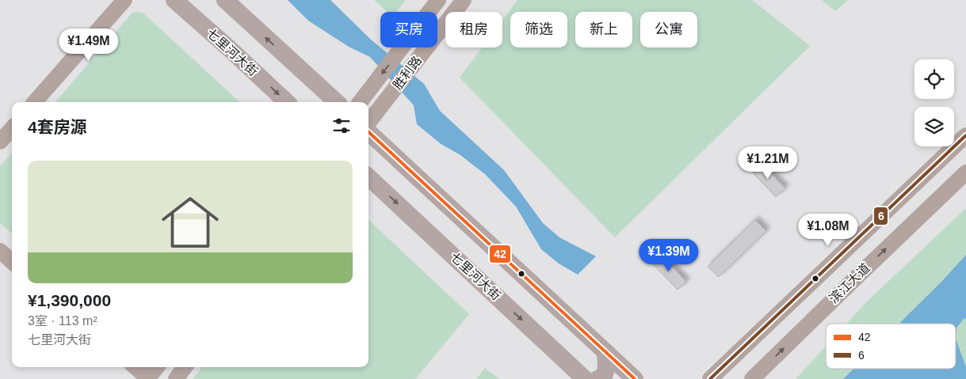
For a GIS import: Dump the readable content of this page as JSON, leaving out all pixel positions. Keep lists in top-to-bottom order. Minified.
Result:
{"streets":{"main road":["七里河大街","胜利路","滨江大道"]},"lines":["transit line 42","transit line 6"],"legend":["42","6"],"page":{"chip":["买房","租房","筛选","新上","公寓"],"price":["¥1.49M","¥1.21M","¥1.08M","¥1.39M"],"heading":"4套房源","list":[{"name":"¥1,390,000","note":"3室 · 113 m² · 七里河大街"}]}}
